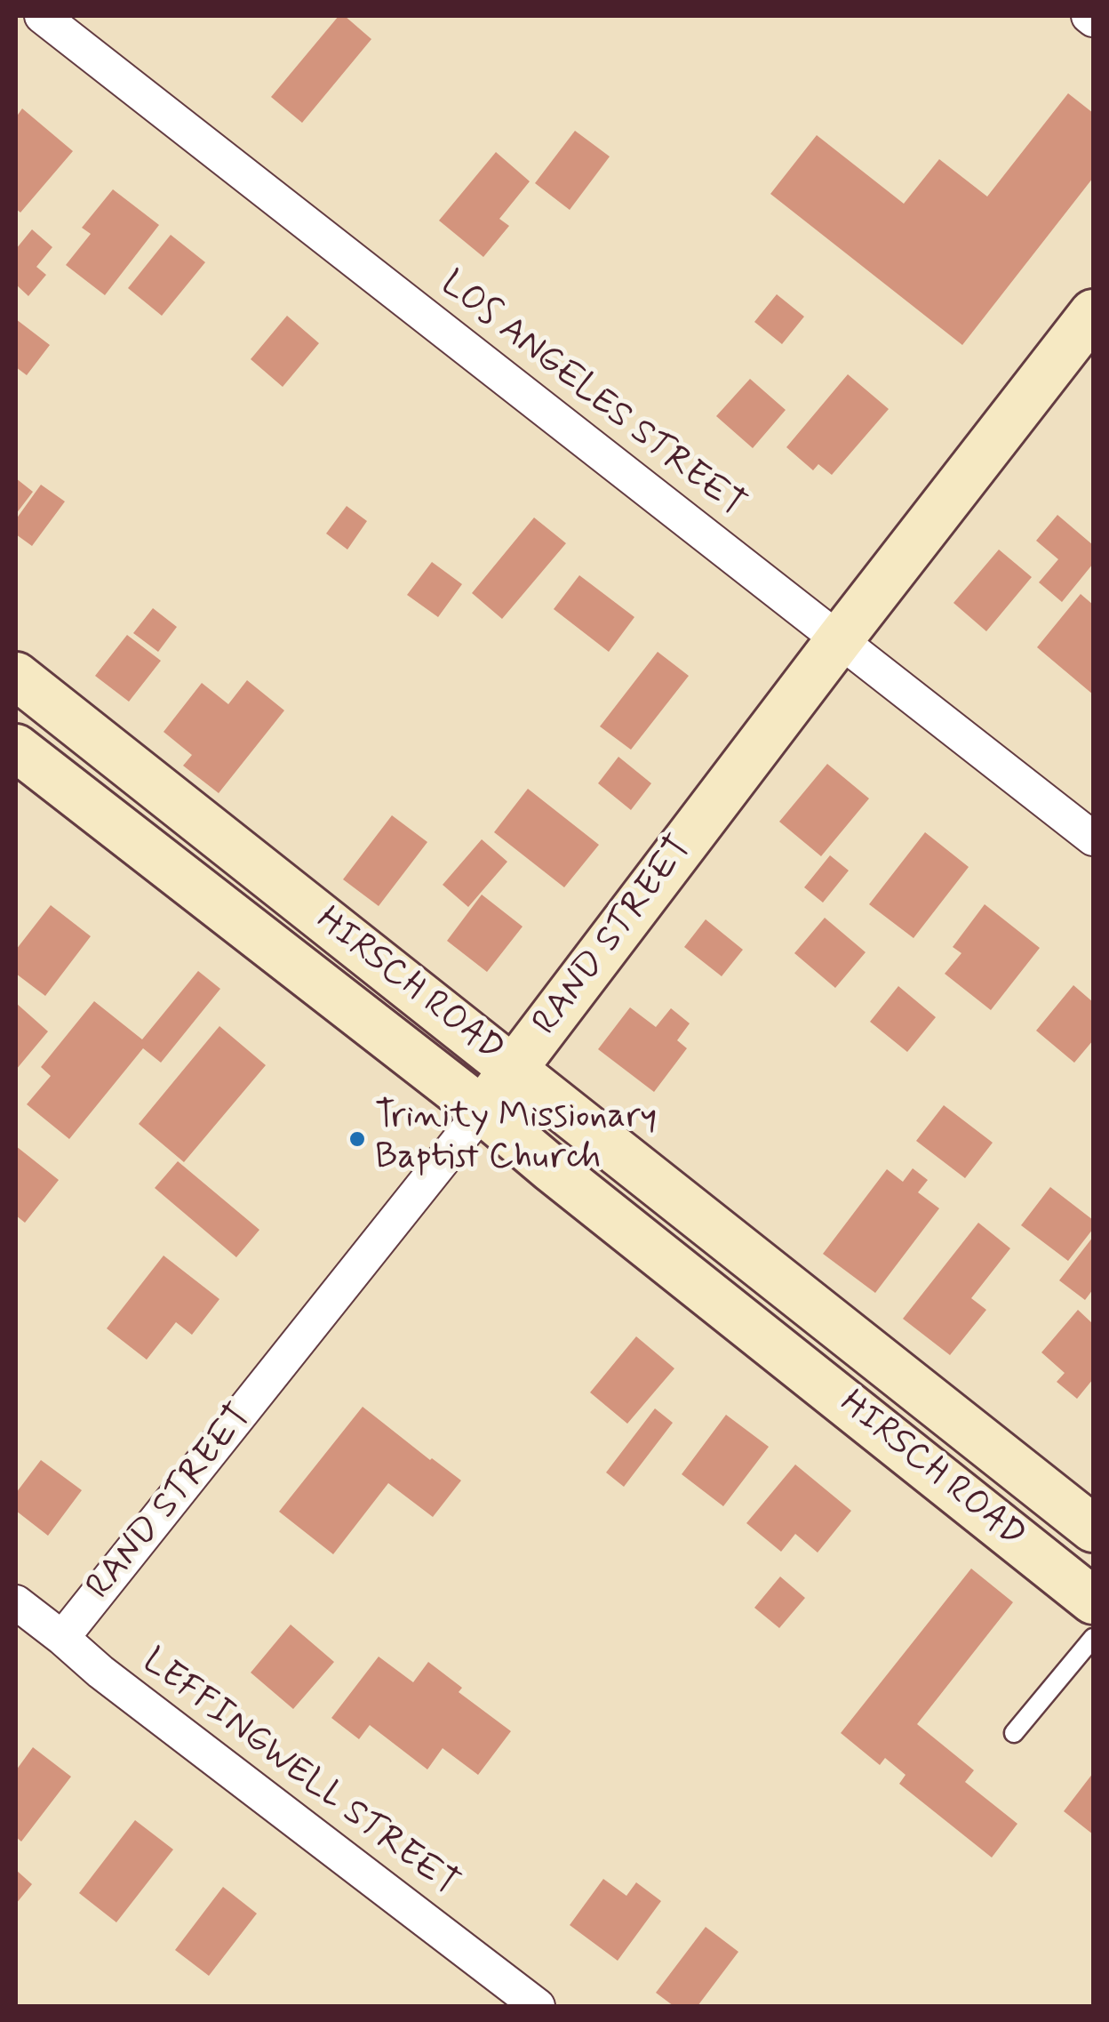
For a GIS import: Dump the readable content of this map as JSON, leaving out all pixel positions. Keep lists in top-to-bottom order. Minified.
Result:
{"streets":{"main road":["RAND STREET","HIRSCH ROAD"],"street":["LOS ANGELES STREET","LEFFINGWELL STREET"]},"crossings":[["LOS ANGELES STREET","RAND STREET"],["RAND STREET","HIRSCH ROAD"],["RAND STREET","LEFFINGWELL STREET"]],"places":["Trinity Missionary Baptist Church"]}
